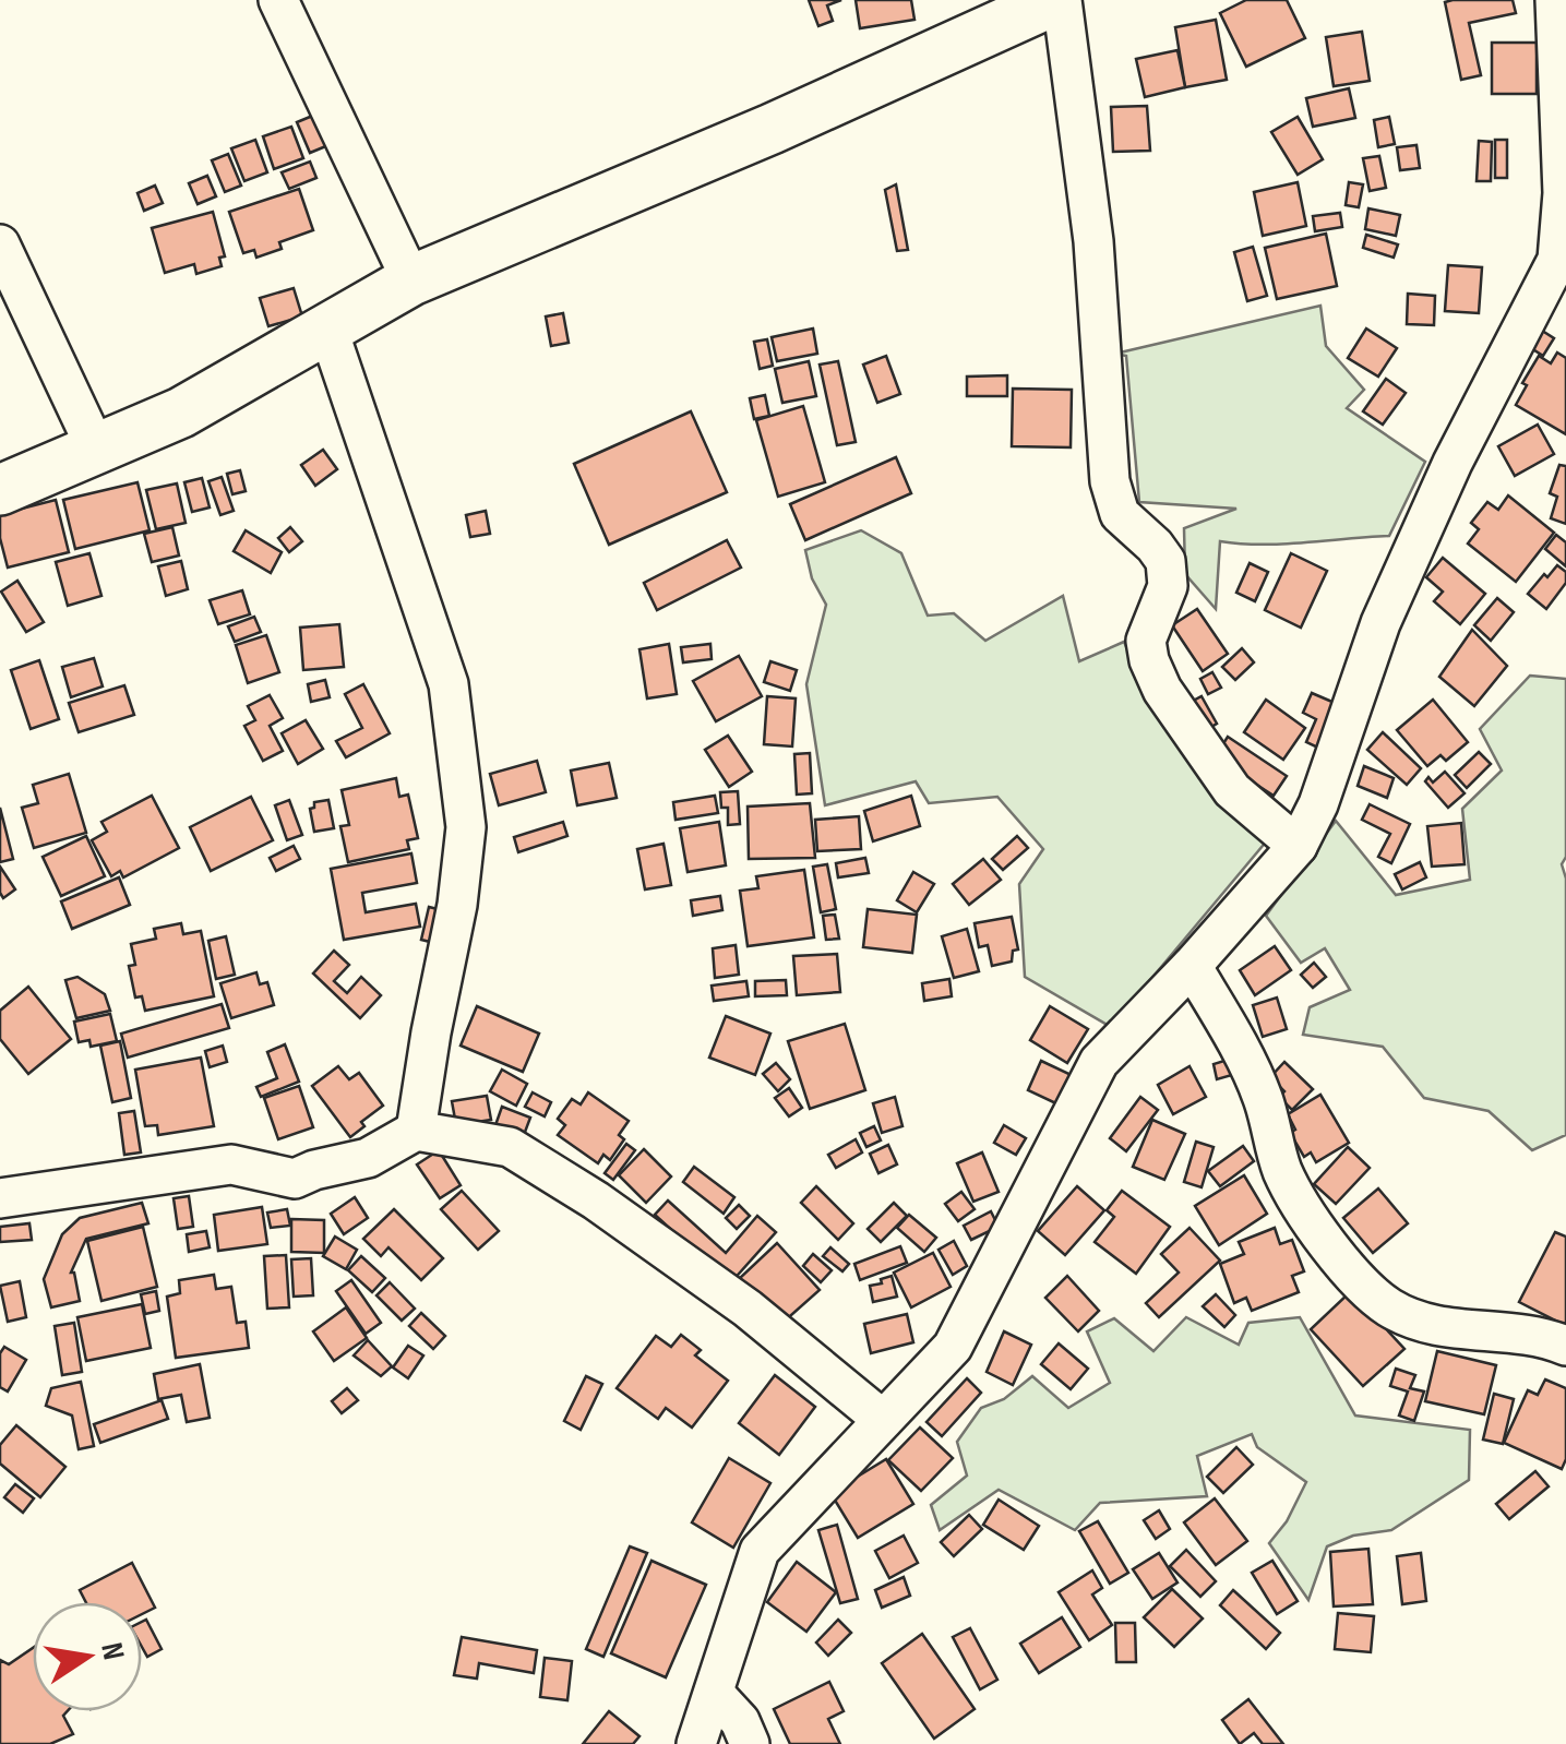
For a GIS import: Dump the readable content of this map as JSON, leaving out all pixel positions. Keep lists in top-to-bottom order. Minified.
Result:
{"north":"right"}
